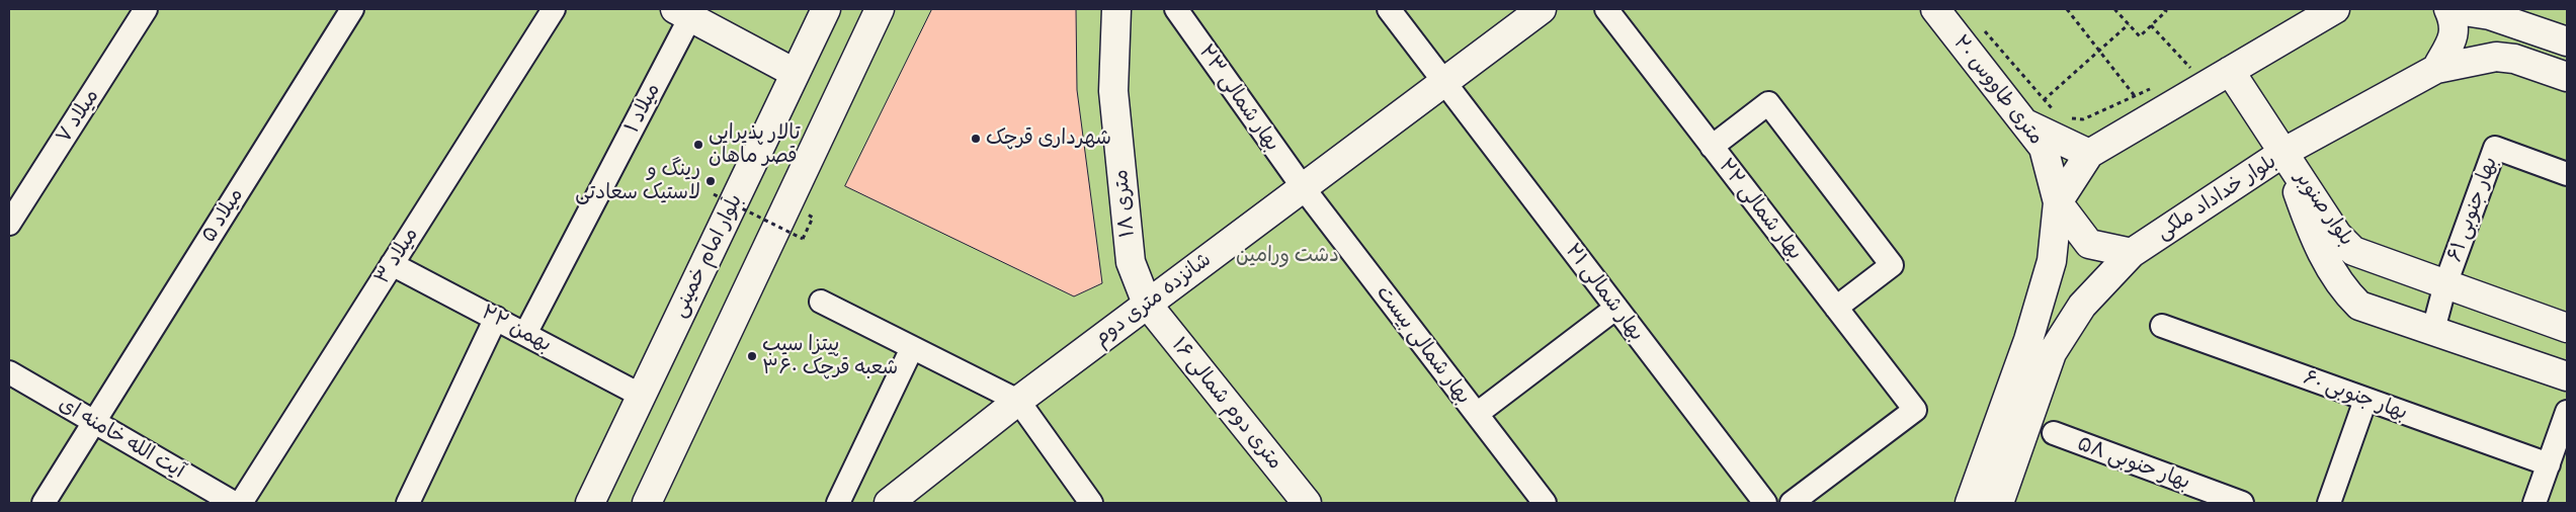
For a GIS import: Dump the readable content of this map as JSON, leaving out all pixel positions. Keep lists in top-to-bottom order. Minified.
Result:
{"streets":{"street":["۲۰ متری طاووس","بهار شمالی ۲۳","میلاد ۱","میلاد ۷","بلوار خداداد ملکی","۱۸ متری","بلوار صنوبر","بهار شمالی ۲۲","بهار جنوبی ۶۱","میلاد ۵","میلاد ۳","بلوار امام خمینی","بهار شمالی ۲۱","شانزده متری دوم","۲۲ بهمن","بهار شمالی بیست","بهار جنوبی ۶۰","۱۶ متری دوم شمالی","آیت الله خامنه ای","بهار حنوبی ۵۸"]},"crossings":[["۲۰ متری طاووس","بلوار خداداد ملکی"],["بهار شمالی ۲۳","شانزده متری دوم"],["بهار شمالی ۲۳","بهار شمالی بیست"],["میلاد ۱","۲۲ بهمن"],["بلوار خداداد ملکی","بلوار صنوبر"],["۱۸ متری","شانزده متری دوم"],["۱۸ متری","۱۶ متری دوم شمالی"],["بلوار صنوبر","بهار جنوبی ۶۱"],["میلاد ۵","آیت الله خامنه ای"],["میلاد ۳","۲۲ بهمن"],["بلوار امام خمینی","۲۲ بهمن"],["بهار شمالی ۲۱","شانزده متری دوم"],["شانزده متری دوم","بهار شمالی بیست"],["شانزده متری دوم","۱۶ متری دوم شمالی"]],"parks":["دشت ورامین"],"places":["شهرداری قرچک","تالار پذیرایی قصر ماهان","رینگ و لاستیک سعادتی","پیتزا سیب ۳۶۰ شعبه قرچک"]}
